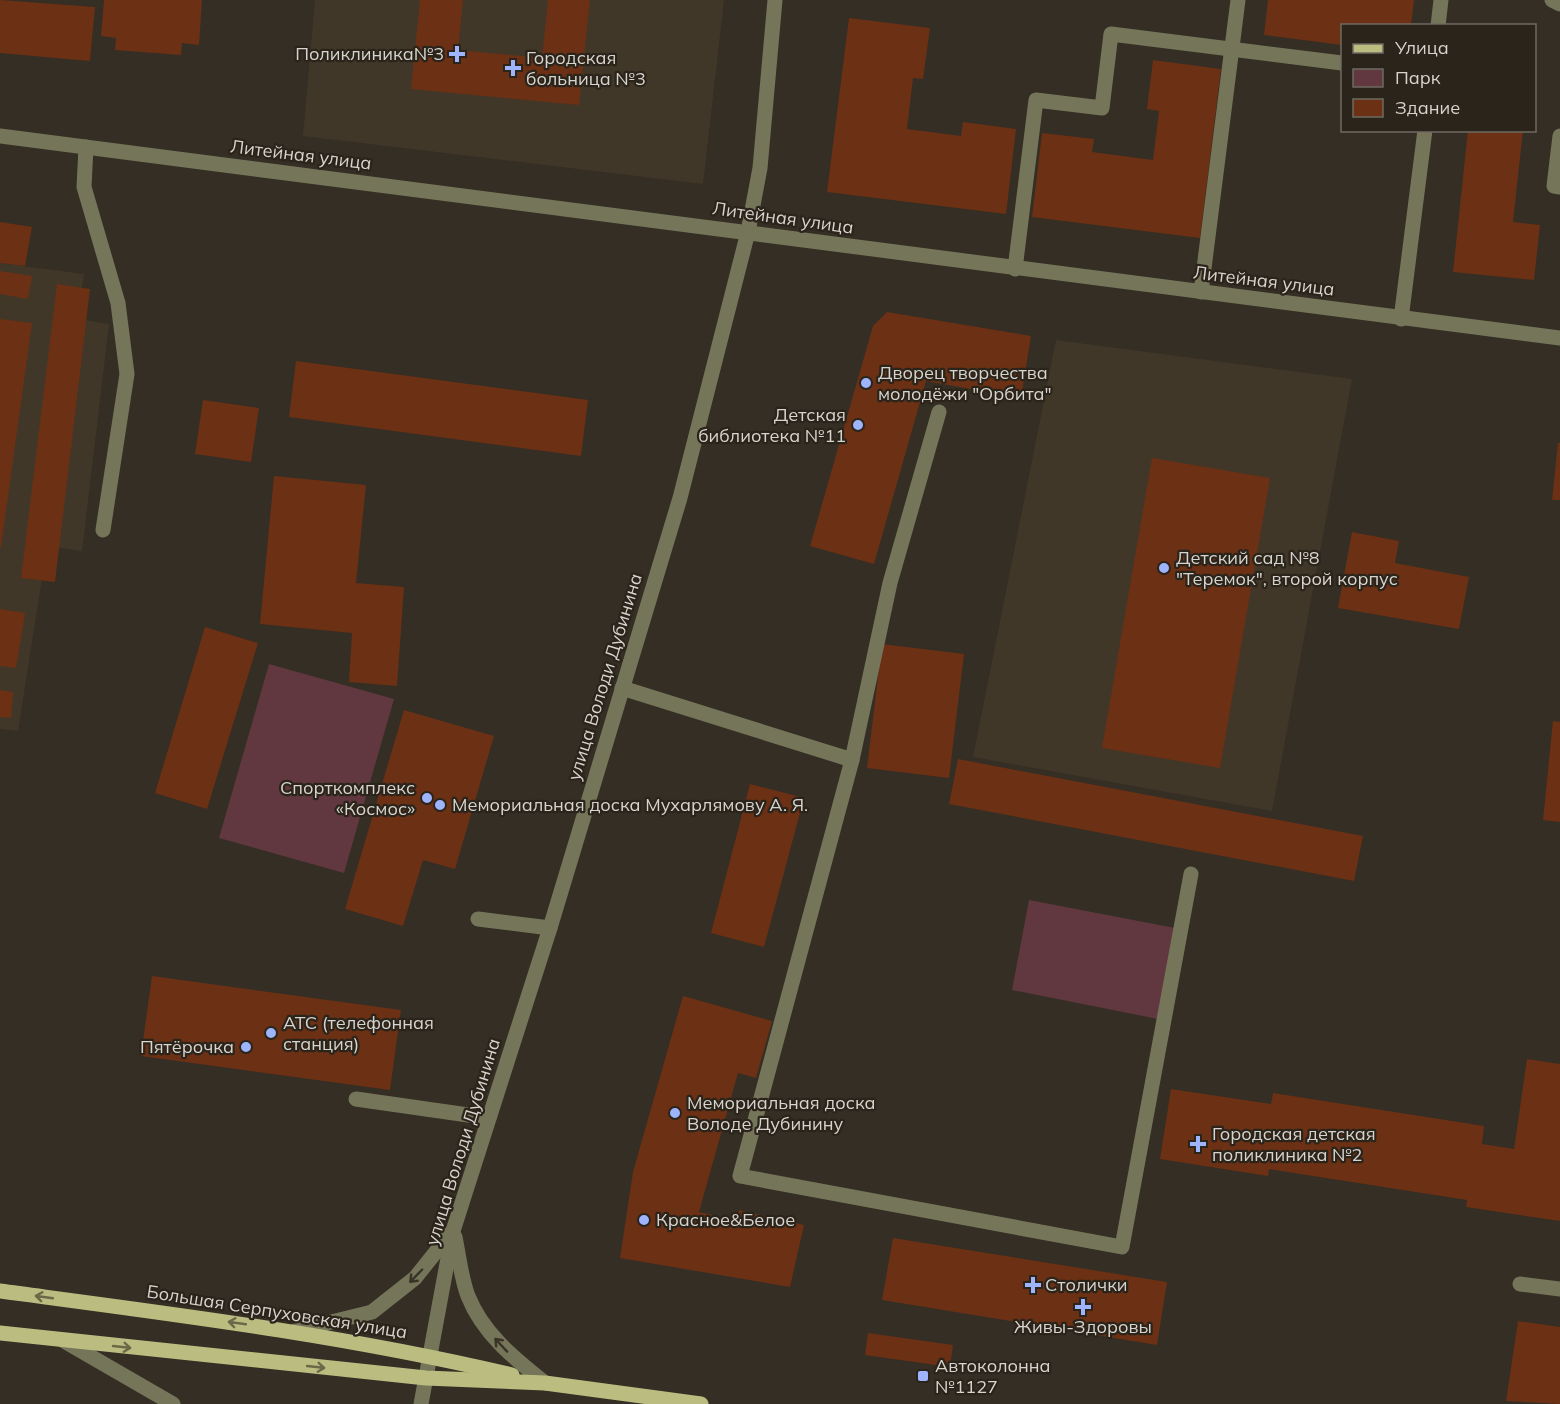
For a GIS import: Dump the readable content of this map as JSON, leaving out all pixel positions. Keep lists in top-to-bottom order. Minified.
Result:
{"streets":{"main road":["Большая Серпуховская улица"],"street":["Литейная улица","улица Володи Дубинина"]},"crossings":[["Литейная улица","улица Володи Дубинина"],["улица Володи Дубинина","Большая Серпуховская улица"]],"places":{"health":["Поликлиника№3","Городская больница №3","Городская детская поликлиника №2","Столички","Живы-Здоровы"],"other":["Дворец творчества молодёжи \"Орбита\"","Детская библиотека №11","Детский сад №8 \"Теремок\", второй корпус","Спорткомплекс «Космос»","Мемориальная доска Мухарлямову А. Я.","АТС (телефонная станция)","Пятёрочка","Мемориальная доска Володе Дубинину","Красное&Белое"],"transit":["Автоколонна №1127"]},"legend":["Улица","Парк","Здание"]}
